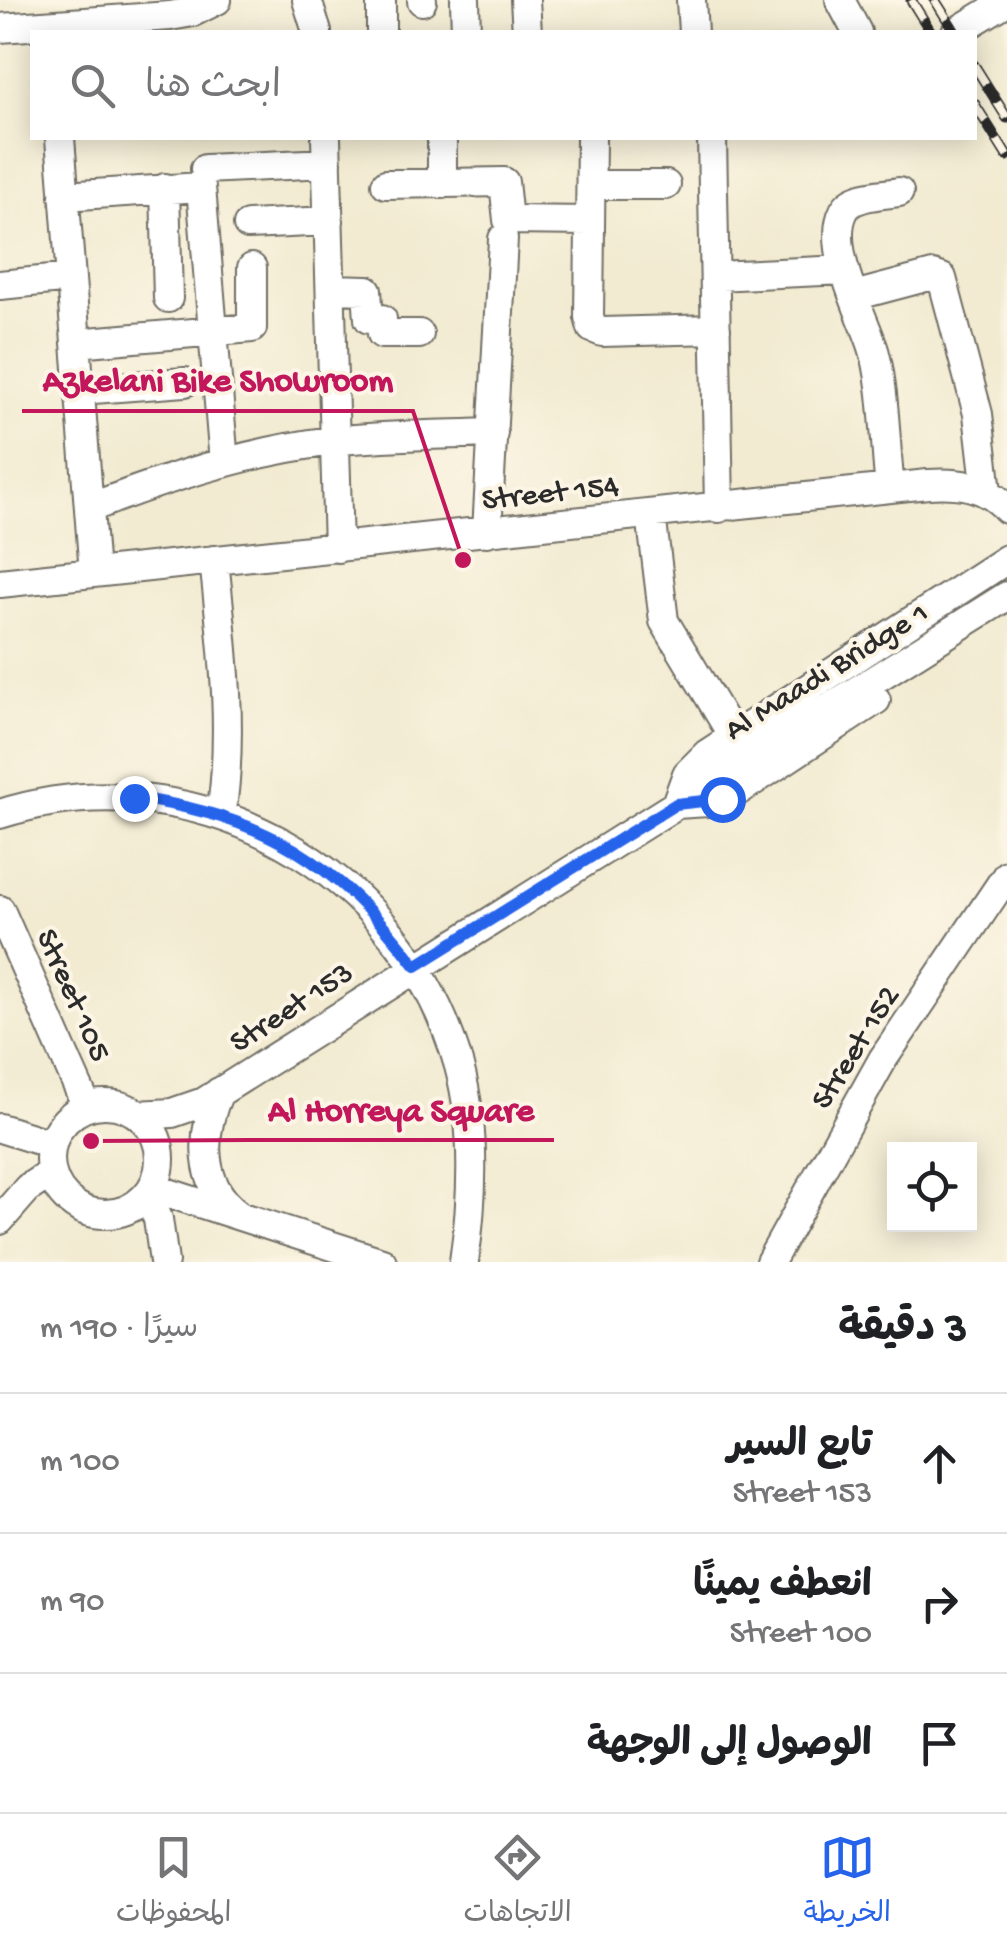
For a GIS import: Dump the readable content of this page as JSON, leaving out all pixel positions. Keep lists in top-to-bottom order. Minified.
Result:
{"streets":{"street":["Street 154","Al Maadi Bridge 1","Street 105","Street 153","Street 152"]},"crossings":[["Al Maadi Bridge 1","Street 153"],["Street 105","Street 153"]],"places":["Azkelani Bike Showroom","Al Horreya Square"],"page":{"search":"ابحث هنا","heading":["3 دقيقة","سيرًا · 190 m"],"list":[["تابع السير","Street 153","100 m"],["انعطف يمينًا","Street 100","90 m"],"الوصول إلى الوجهة"],"nav":["الخريطة","الاتجاهات","المحفوظات"]}}
